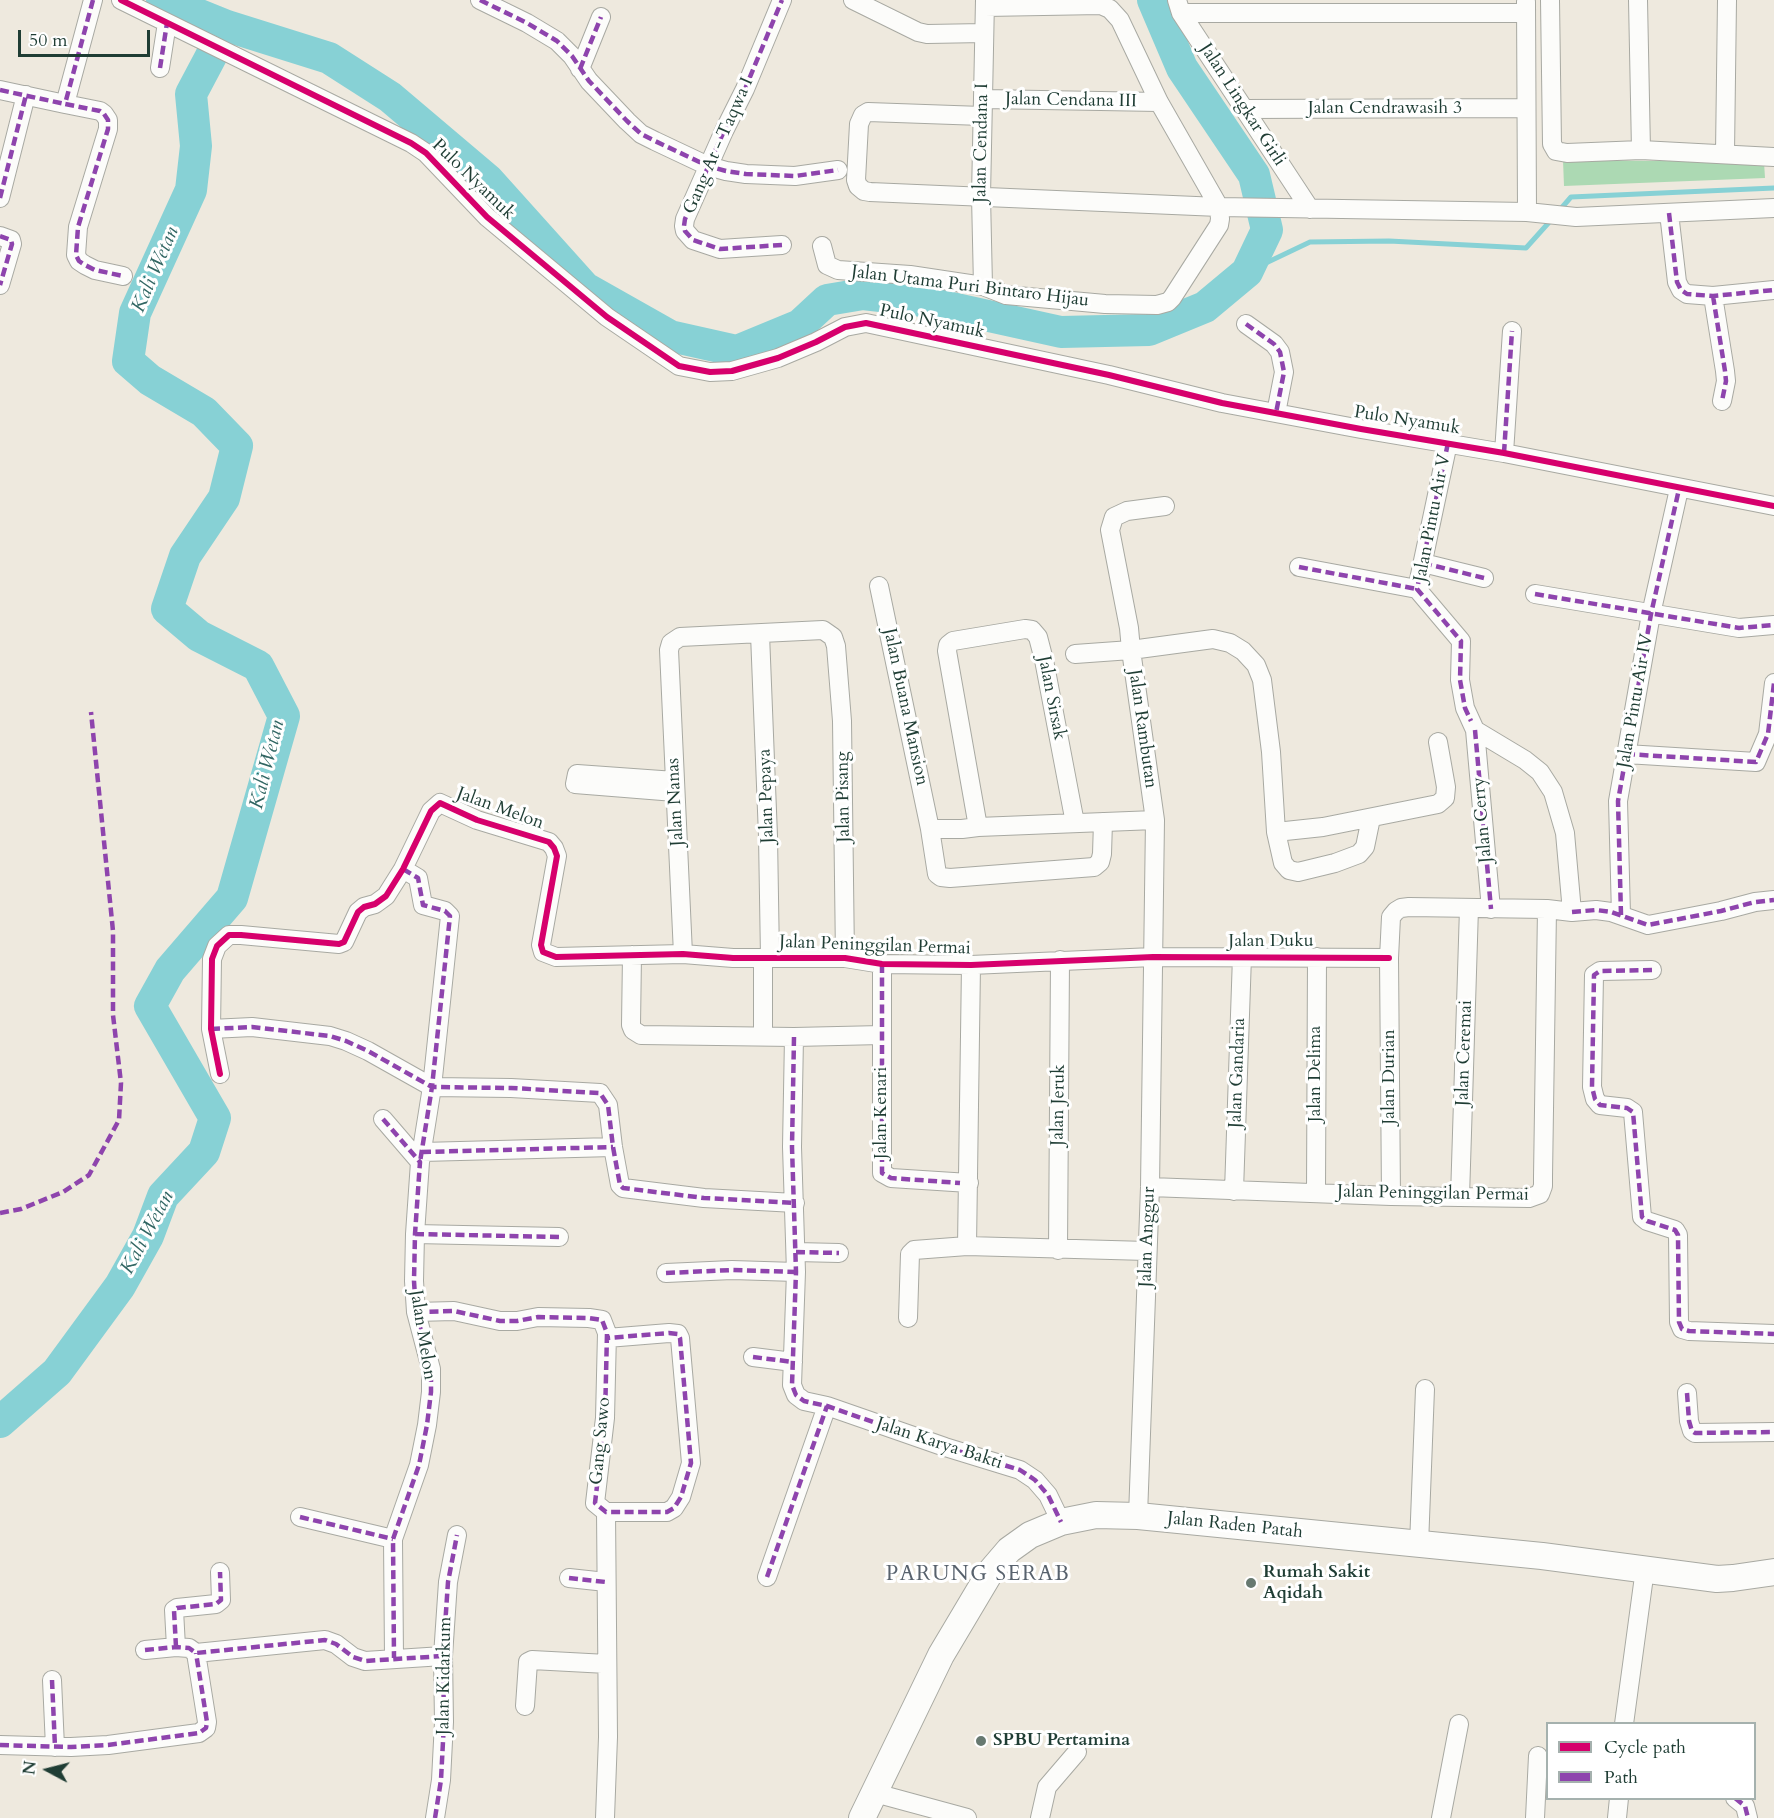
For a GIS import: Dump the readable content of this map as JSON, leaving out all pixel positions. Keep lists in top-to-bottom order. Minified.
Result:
{"streets":{"main road":["Jalan Raden Patah"],"street":["Jalan Cendana III","Jalan Lingkar Girli","Jalan Cendrawasih 3","Jalan Cendana I","Gang At - Taqwa I","Pulo Nyamuk","Jalan Utama Puri Bintaro Hijau","Jalan Pintu Air V","Jalan Sirsak","Jalan Pintu Air IV","Jalan Buana Mansion","Jalan Rambutan","Jalan Pepaya","Jalan Pisang","Jalan Nanas","Jalan Melon","Jalan Cerry","Jalan Duku","Jalan Peninggilan Permai","Jalan Ceremai","Jalan Gandaria","Jalan Delima","Jalan Durian","Jalan Jeruk","Jalan Kenari","Jalan Anggur","Gang Sawo","Jalan Karya Bakti","Jalan Kidarkum"]},"crossings":[["Jalan Cendana III","Jalan Cendana I"],["Jalan Lingkar Girli","Jalan Cendrawasih 3"],["Jalan Cendana I","Jalan Utama Puri Bintaro Hijau"],["Pulo Nyamuk","Jalan Pintu Air V"],["Pulo Nyamuk","Jalan Pintu Air IV"],["Jalan Pintu Air V","Jalan Cerry"],["Jalan Rambutan","Jalan Duku"],["Jalan Rambutan","Jalan Peninggilan Permai"],["Jalan Rambutan","Jalan Anggur"],["Jalan Pepaya","Jalan Pisang"],["Jalan Pepaya","Jalan Nanas"],["Jalan Pepaya","Jalan Peninggilan Permai"],["Jalan Pisang","Jalan Nanas"],["Jalan Pisang","Jalan Peninggilan Permai"],["Jalan Nanas","Jalan Peninggilan Permai"],["Jalan Melon","Jalan Peninggilan Permai"],["Jalan Duku","Jalan Peninggilan Permai"],["Jalan Duku","Jalan Gandaria"],["Jalan Duku","Jalan Delima"],["Jalan Duku","Jalan Durian"],["Jalan Duku","Jalan Anggur"],["Jalan Peninggilan Permai","Jalan Ceremai"],["Jalan Peninggilan Permai","Jalan Gandaria"],["Jalan Peninggilan Permai","Jalan Delima"],["Jalan Peninggilan Permai","Jalan Durian"],["Jalan Peninggilan Permai","Jalan Jeruk"],["Jalan Peninggilan Permai","Jalan Kenari"],["Jalan Peninggilan Permai","Jalan Anggur"],["Jalan Anggur","Jalan Raden Patah"],["Jalan Karya Bakti","Jalan Raden Patah"]],"districts":["PARUNG SERAB"],"water":["Kali Wetan"],"places":["Rumah Sakit Aqidah","SPBU Pertamina"],"legend":["Cycle path","Path"],"scale_bar":"50 m","north":"left"}
